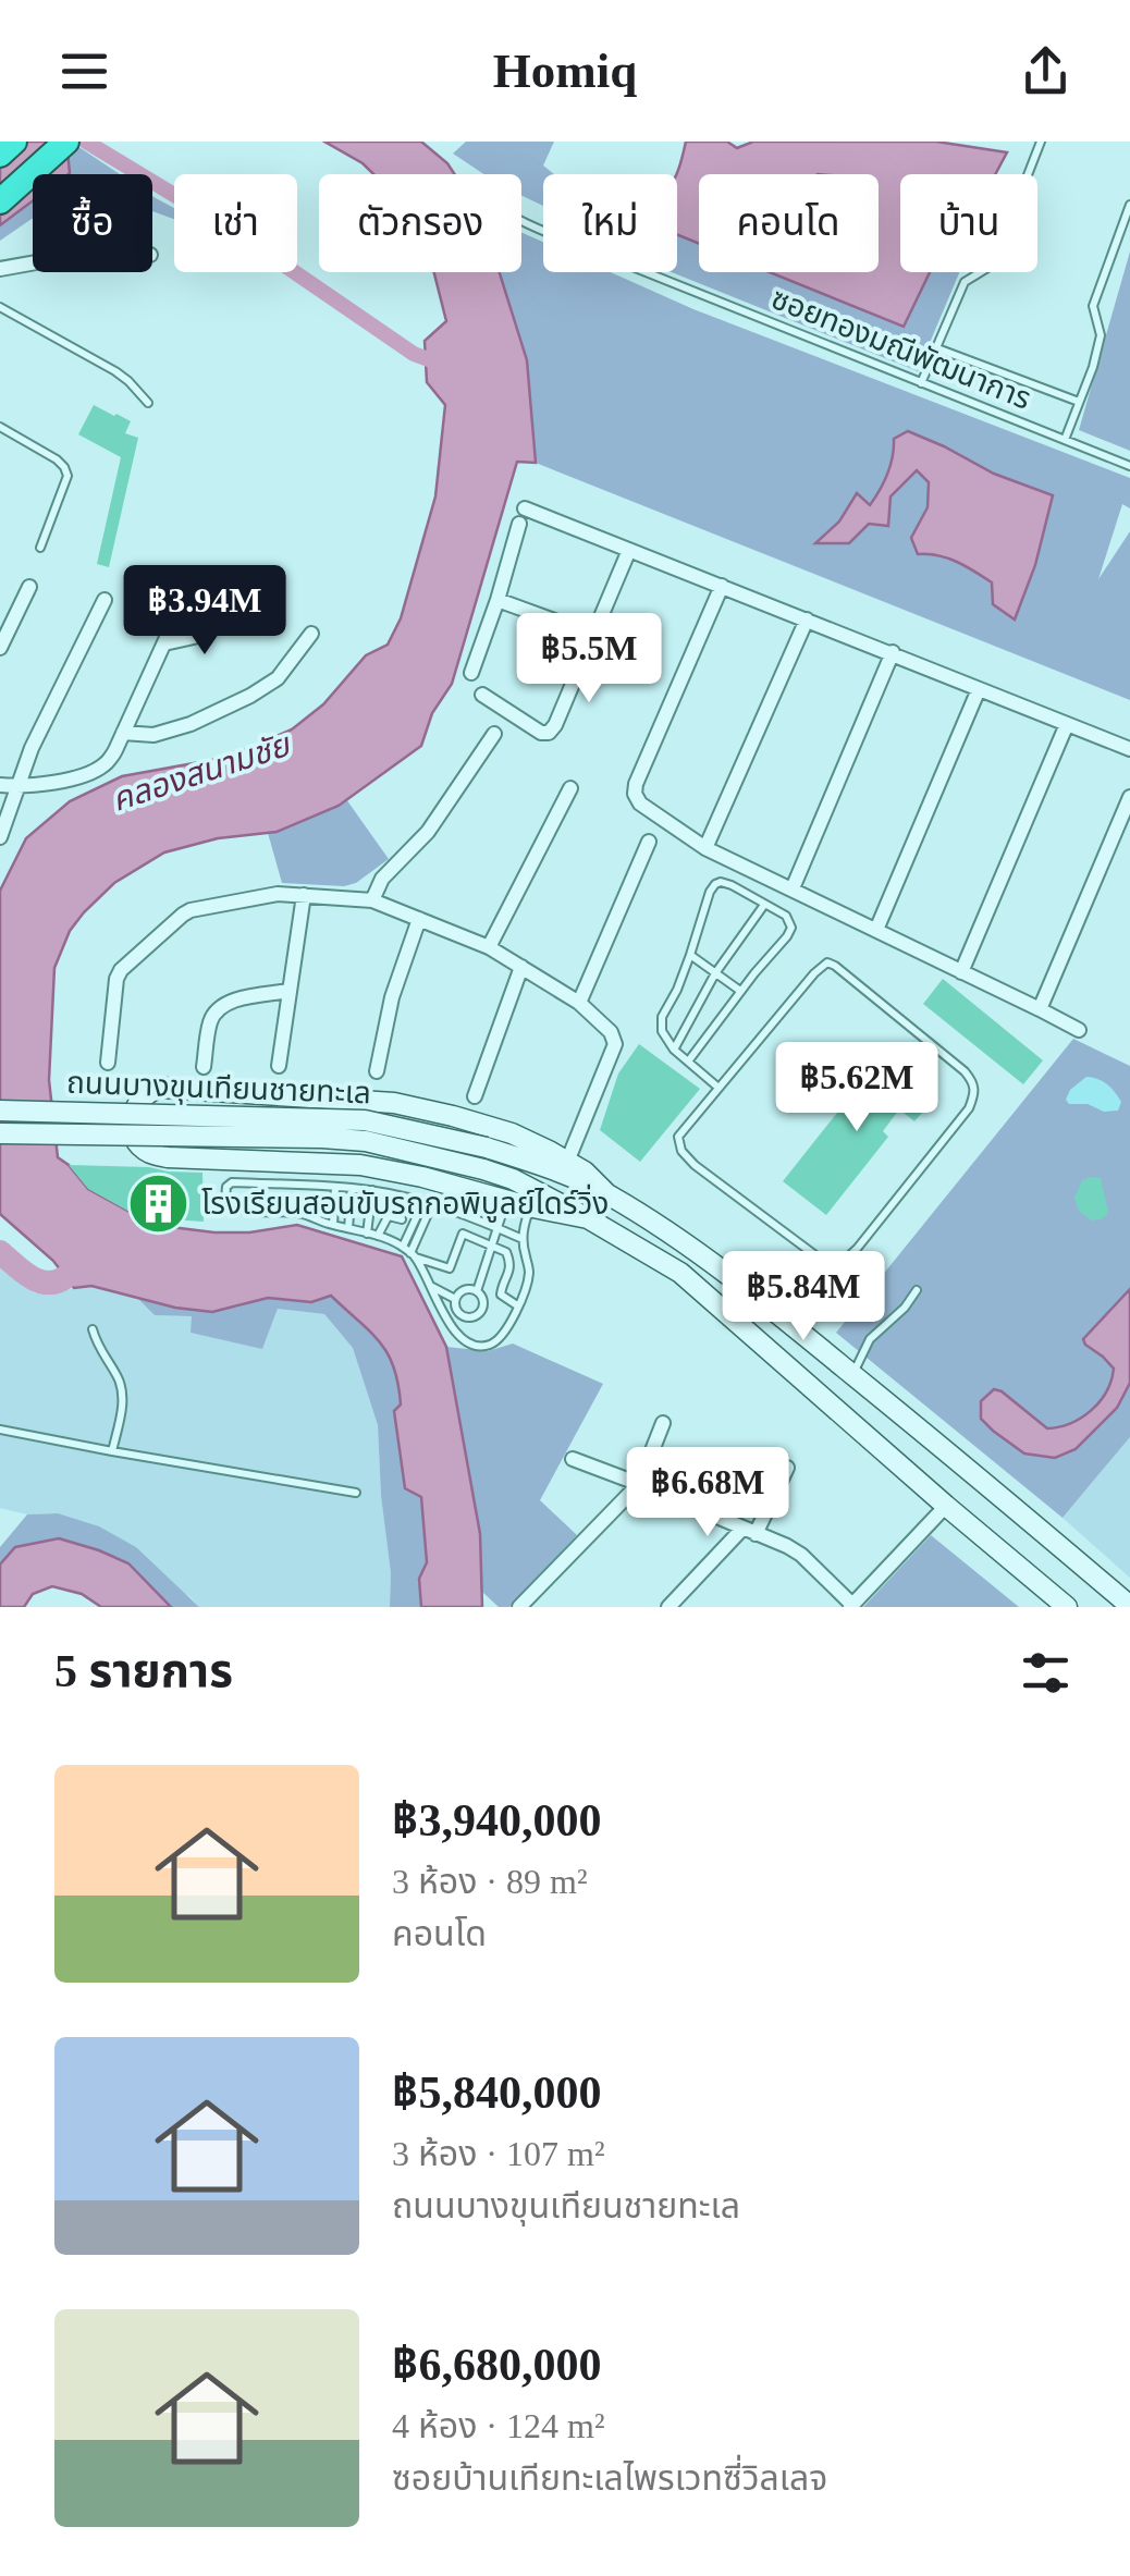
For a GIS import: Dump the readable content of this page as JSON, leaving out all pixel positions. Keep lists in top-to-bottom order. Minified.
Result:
{"streets":{"main road":["ถนนบางขุนเทียนชายทะเล"],"lane":["ซอยทองมณีพัฒนาการ"]},"water":["คลองสนามชัย"],"places":{"building":["โรงเรียนสอนขับรถกอพิบูลย์ไดร์วิ่ง"]},"page":{"header":"Homiq","chip":["ซื้อ","เช่า","ตัวกรอง","ใหม่","คอนโด","บ้าน"],"price":["฿3.94M","฿5.5M","฿5.62M","฿5.84M","฿6.68M"],"heading":"5 รายการ","list":[{"name":"฿3,940,000","note":"3 ห้อง · 89 m² · คอนโด"},{"name":"฿5,840,000","note":"3 ห้อง · 107 m² · ถนนบางขุนเทียนชายทะเล"},{"name":"฿6,680,000","note":"4 ห้อง · 124 m² · ซอยบ้านเทียทะเลไพรเวทซี่วิลเลจ"}]}}
